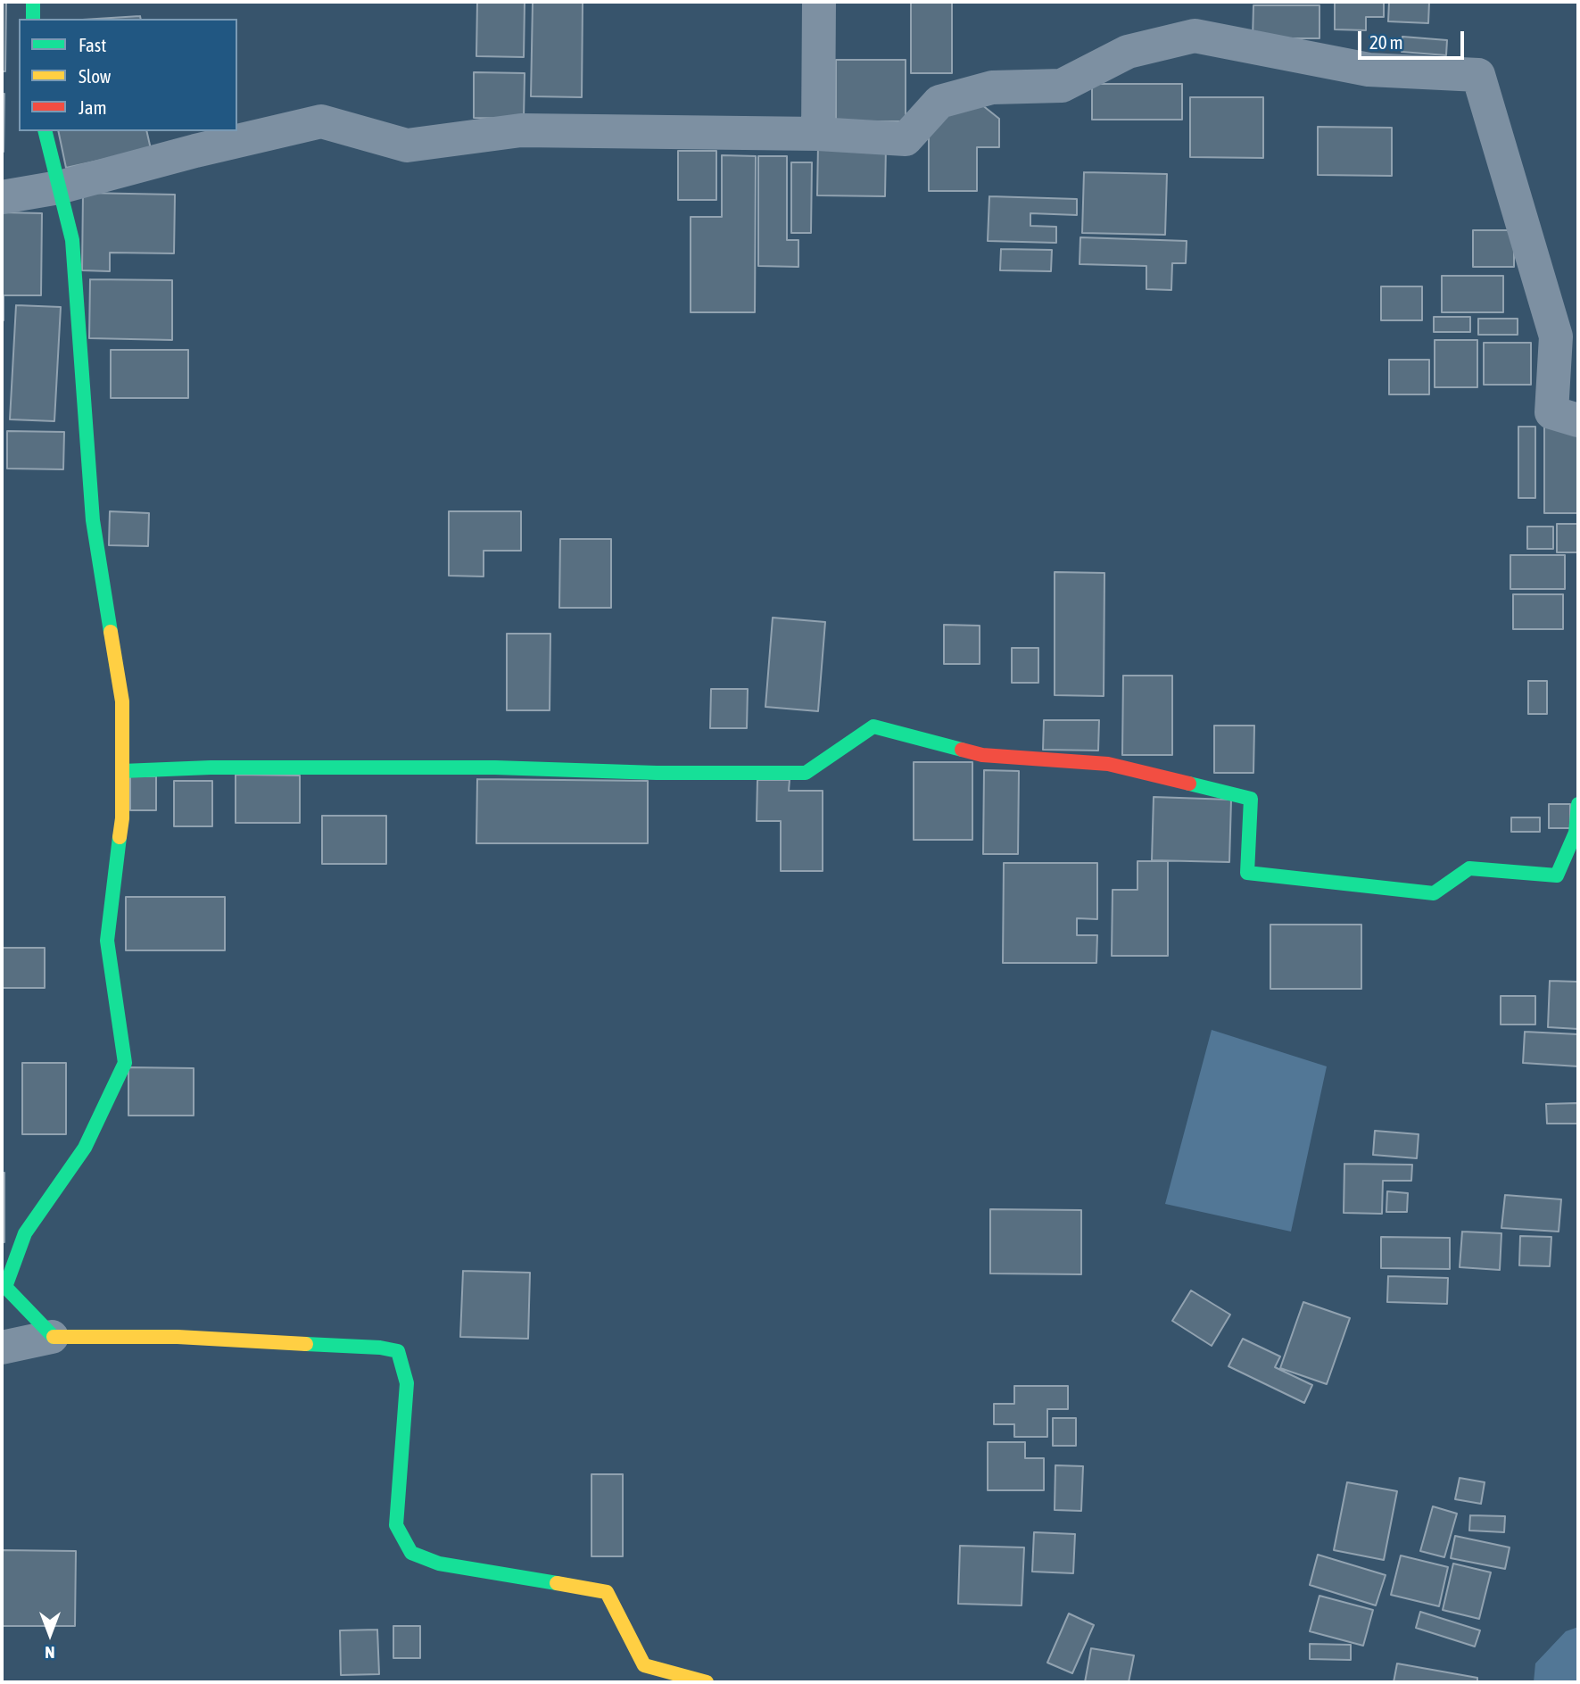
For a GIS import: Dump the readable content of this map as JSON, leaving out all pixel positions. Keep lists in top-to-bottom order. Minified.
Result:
{"legend":["Fast","Slow","Jam"],"scale_bar":"20 m","north":"bottom"}
